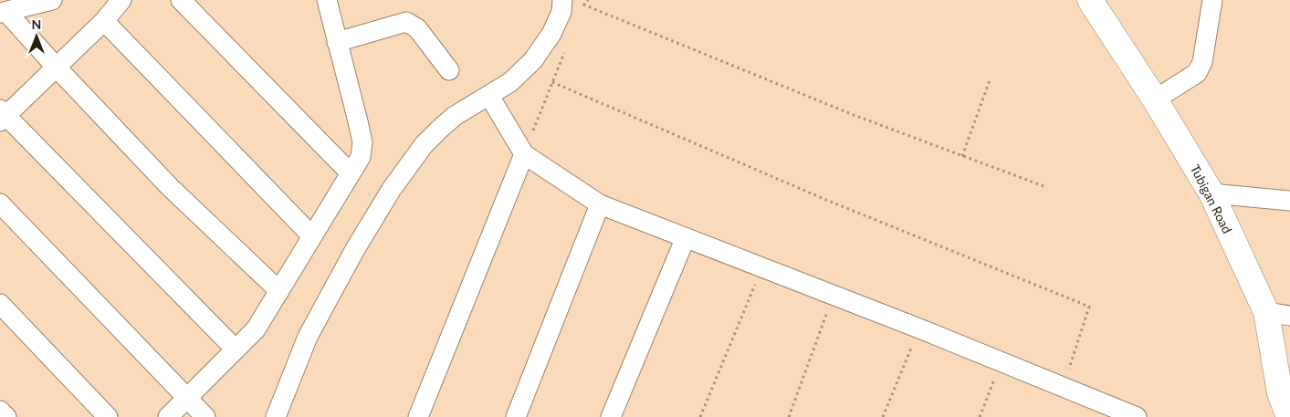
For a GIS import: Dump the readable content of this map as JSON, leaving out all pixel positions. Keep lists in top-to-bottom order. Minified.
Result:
{"streets":{"street":["Tubigan Road"]},"north":"top"}
